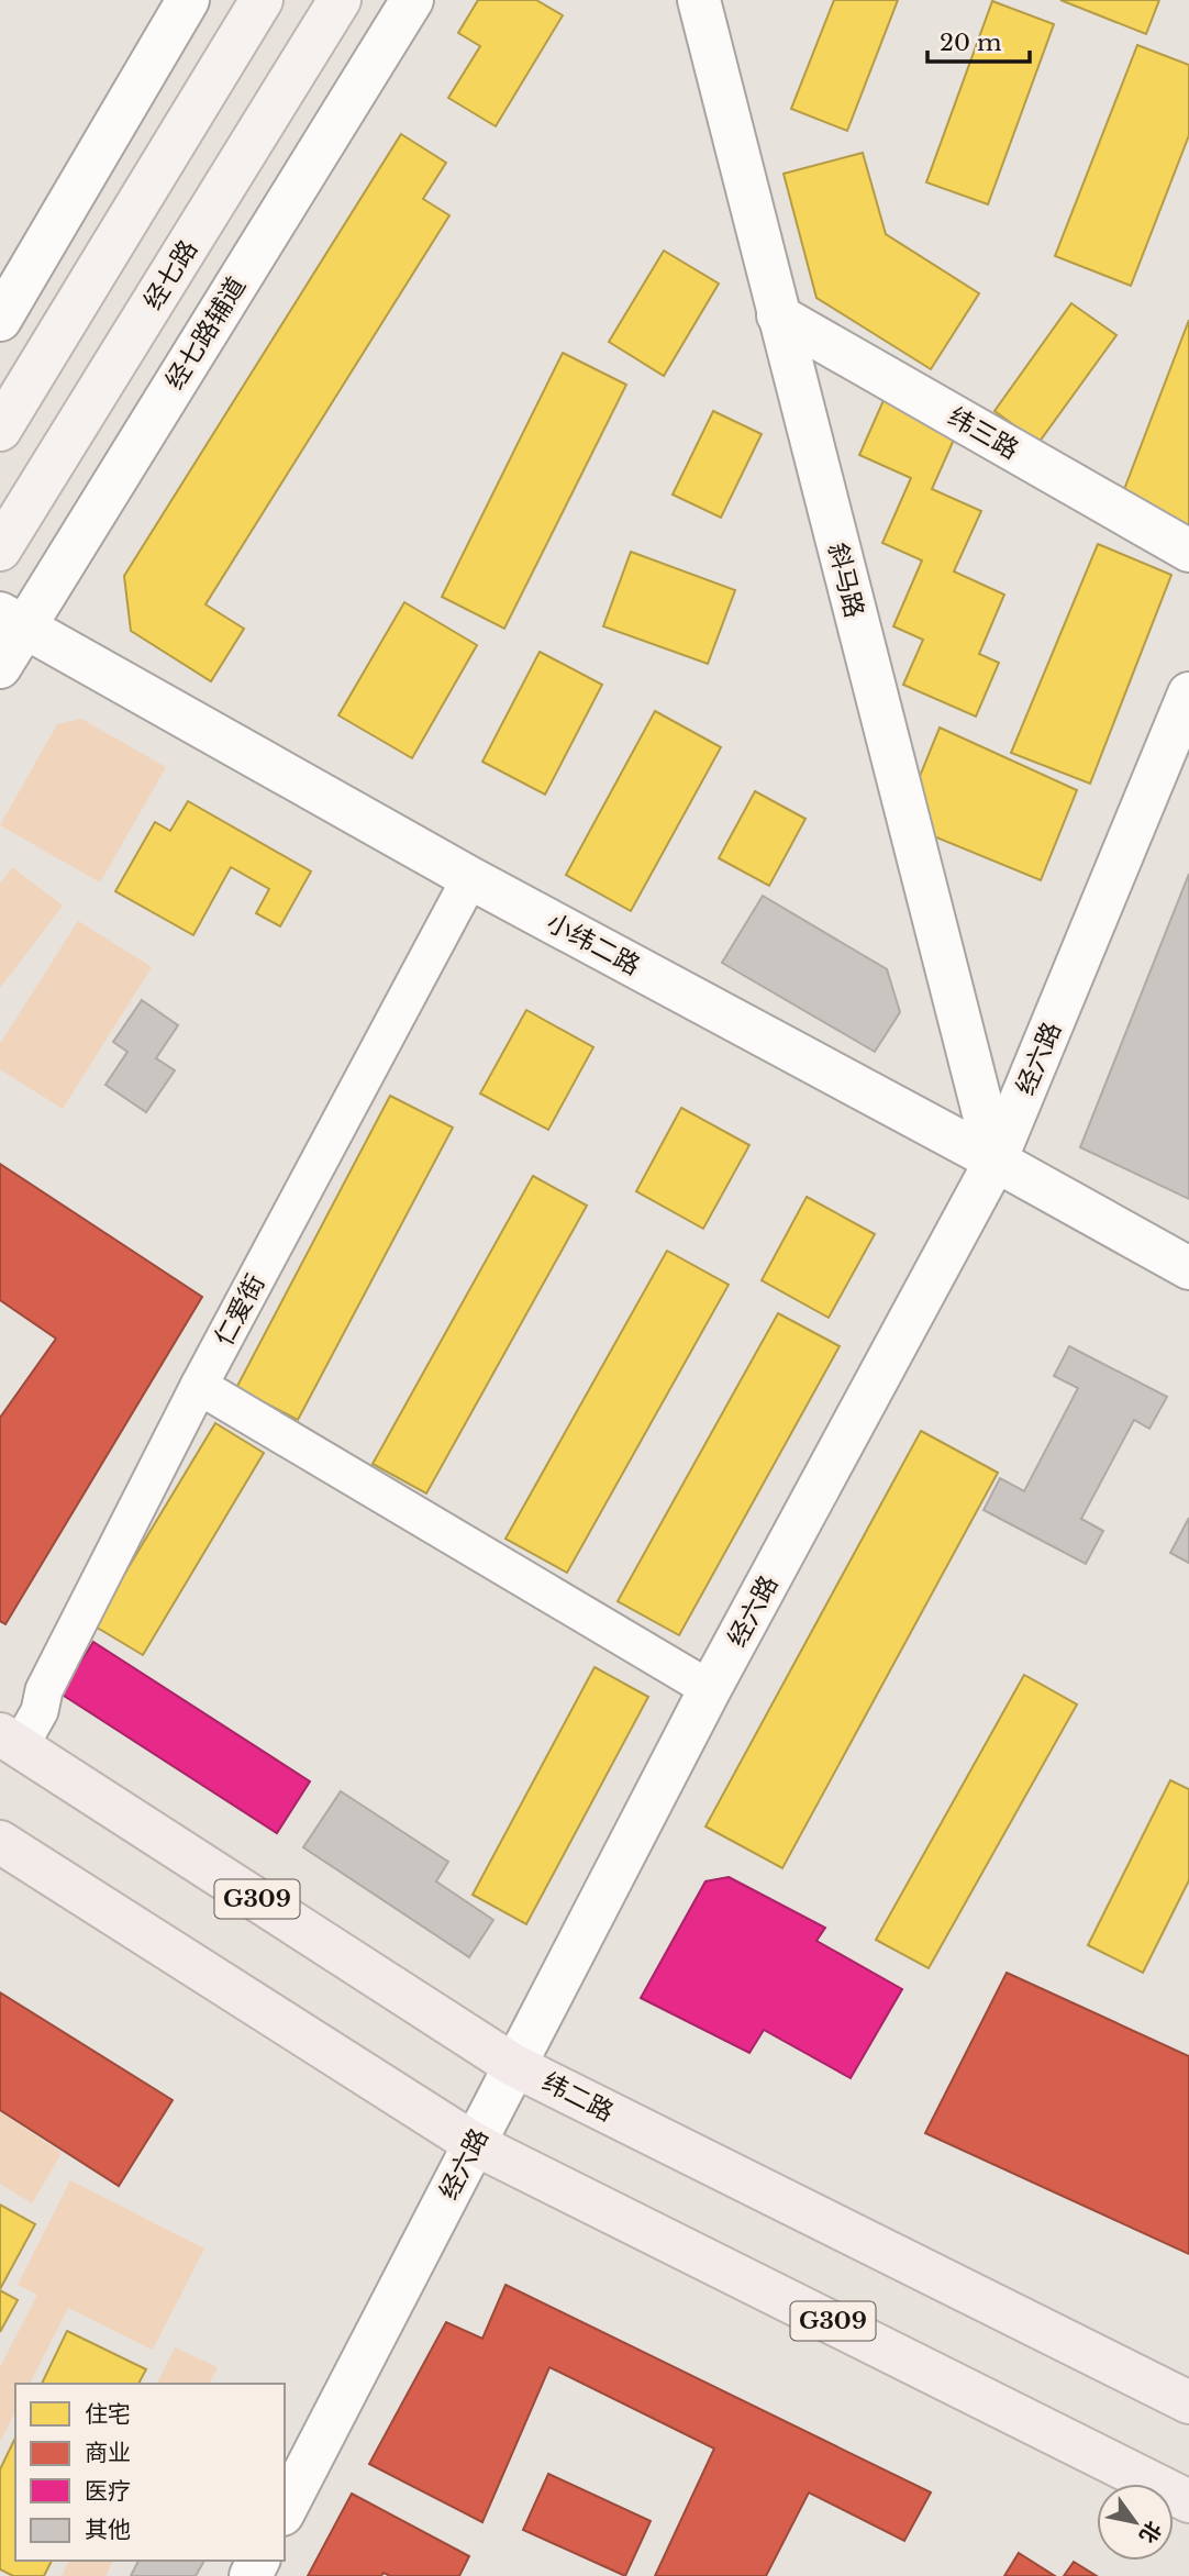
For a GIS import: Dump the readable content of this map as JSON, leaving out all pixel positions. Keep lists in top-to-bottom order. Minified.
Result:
{"streets":{"highway":["G309","纬二路"],"main road":["经七路"],"street":["经七路辅道","纬三路","斜马路","小纬二路","经六路","仁爱街"]},"crossings":[["经七路辅道","小纬二路"],["纬三路","斜马路"],["斜马路","小纬二路"],["斜马路","经六路"],["小纬二路","经六路"],["小纬二路","仁爱街"],["经六路","G309"],["经六路","纬二路"],["仁爱街","纬二路"]],"legend":["住宅","商业","医疗","其他"],"scale_bar":"20 m","north":"bottom right"}
